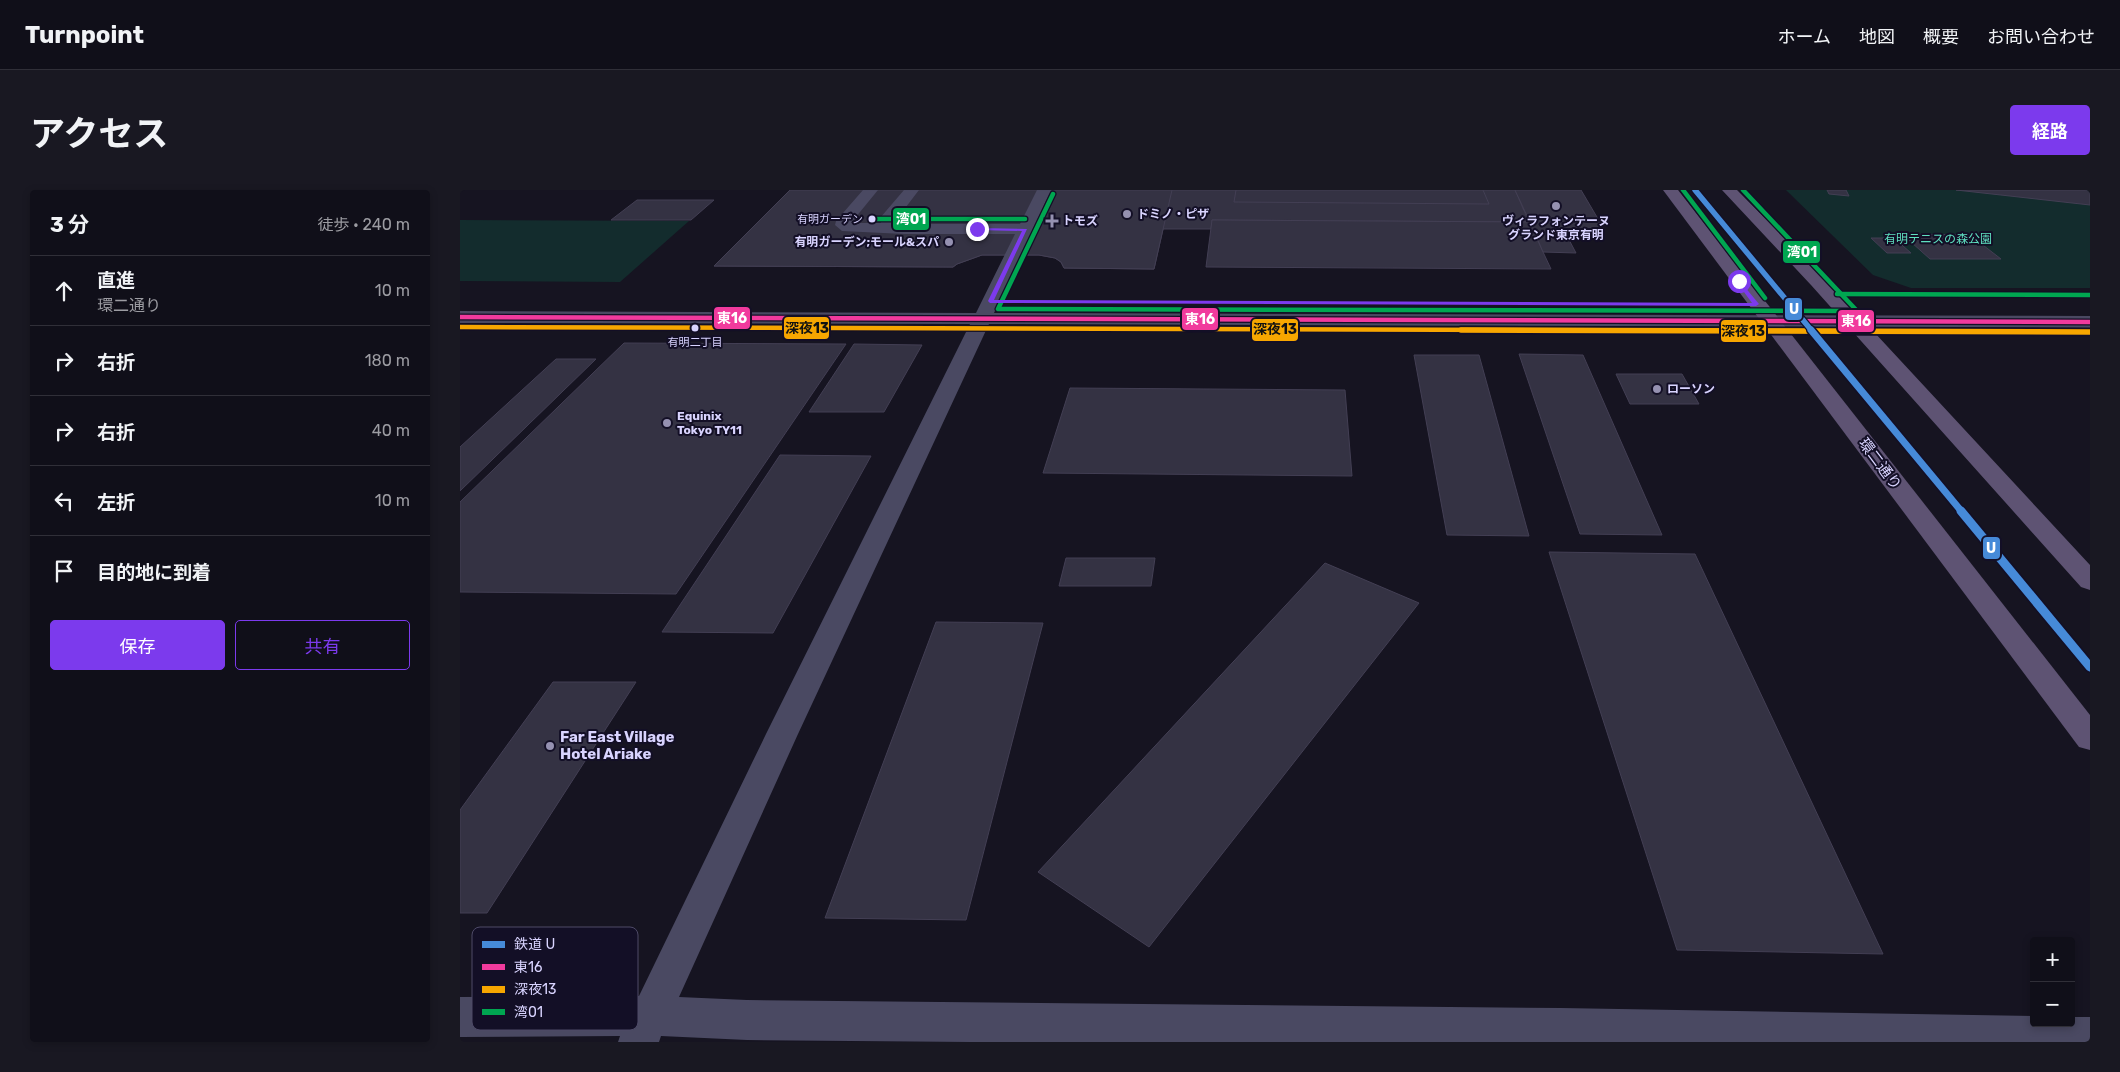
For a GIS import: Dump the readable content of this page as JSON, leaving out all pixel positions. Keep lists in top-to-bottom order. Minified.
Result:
{"streets":{"main road":["環二通り"]},"parks":["有明テニスの森公園"],"places":{"other":["ヴィラフォンテーヌ グランド東京有明","ドミノ・ピザ","有明ガーデン","有明ガーデン;モール&スパ","有明二丁目","ローソン","Equinix Tokyo TY11","Far East Village Hotel Ariake"],"health":["トモズ"]},"lines":["rail line U","transit line 湾01","transit line 東16","transit line 深夜13"],"legend":["鉄道 U","東16","深夜13","湾01"],"page":{"header":"Turnpoint","nav":["ホーム","地図","概要","お問い合わせ"],"title":"アクセス","buttons":["経路",["保存","共有"]],"heading":["3 分","徒歩 · 240 m"],"list":[["直進","環二通り","10 m"],["右折","180 m"],["右折","40 m"],["左折","10 m"],"目的地に到着"],"map_buttons":["+","−"]}}
